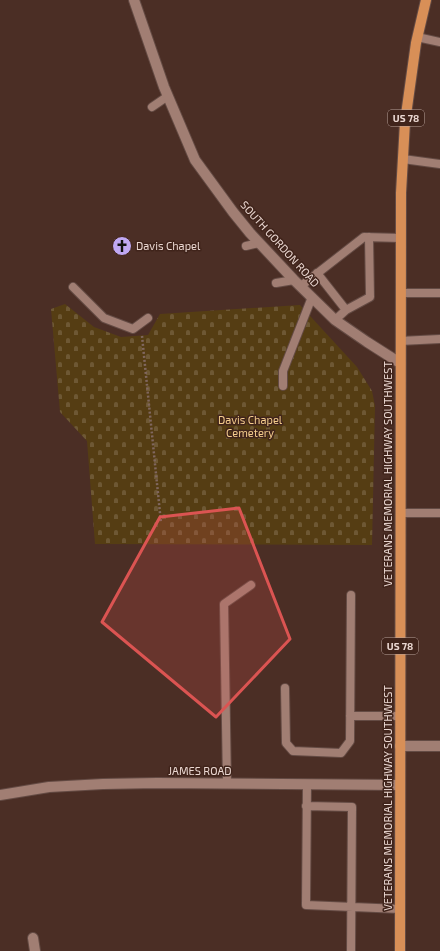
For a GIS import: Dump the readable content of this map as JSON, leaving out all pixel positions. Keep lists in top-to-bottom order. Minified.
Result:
{"streets":{"main road":["US 78","VETERANS MEMORIAL HIGHWAY SOUTHWEST"],"street":["SOUTH GORDON ROAD","JAMES ROAD"]},"crossings":[["SOUTH GORDON ROAD","VETERANS MEMORIAL HIGHWAY SOUTHWEST"],["VETERANS MEMORIAL HIGHWAY SOUTHWEST","JAMES ROAD"]],"parks":["Davis Chapel Cemetery"],"places":{"church":["Davis Chapel"]}}
